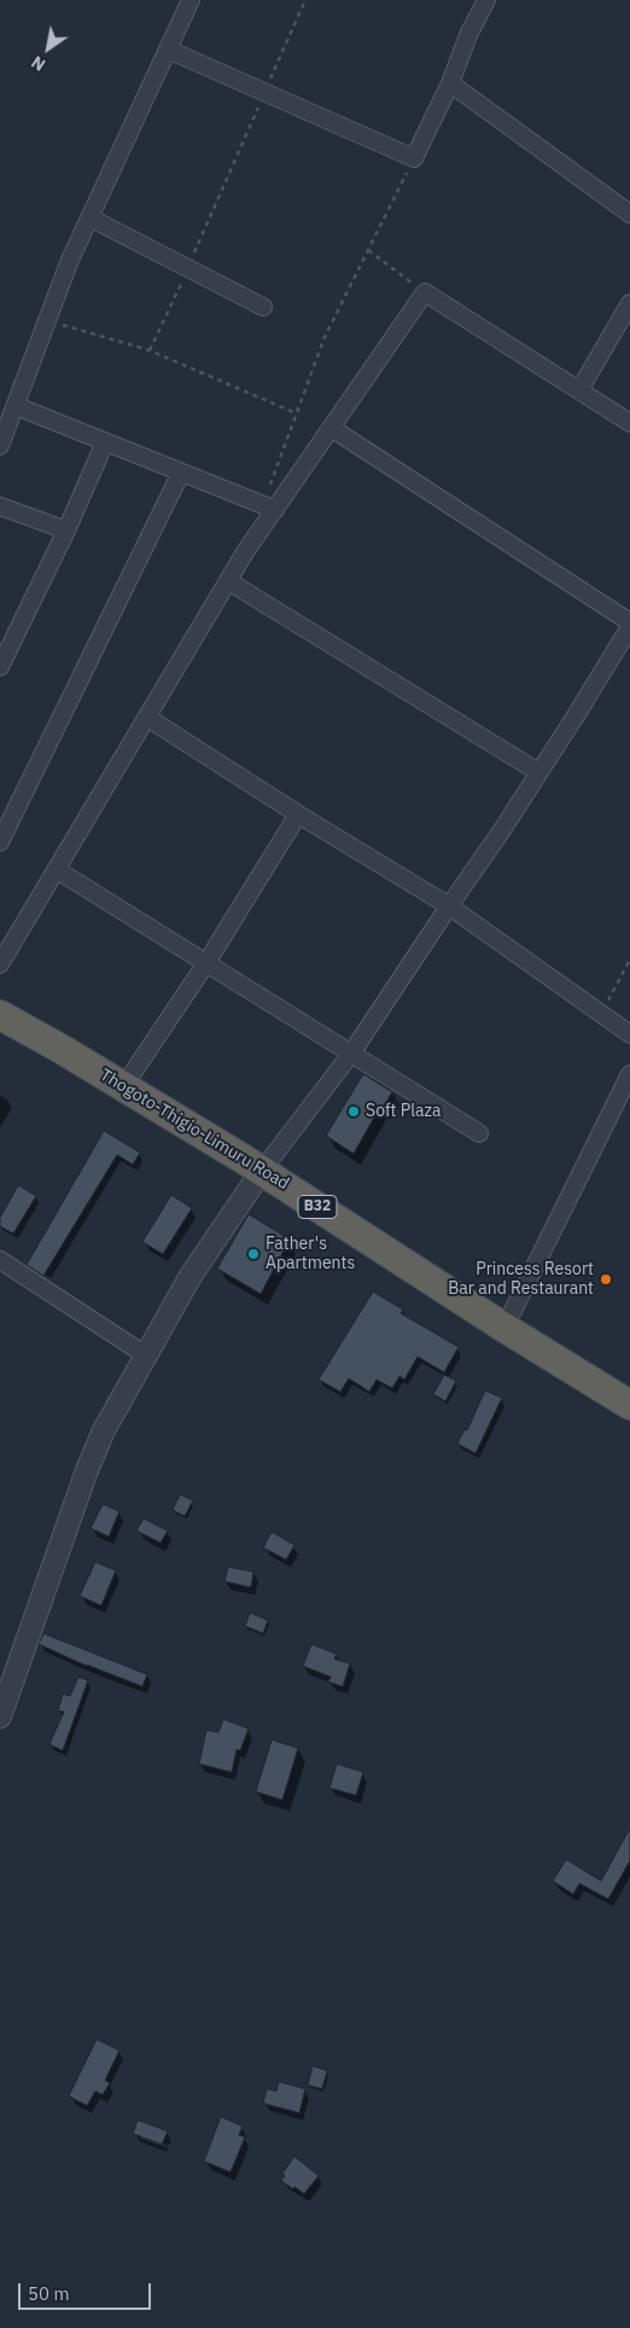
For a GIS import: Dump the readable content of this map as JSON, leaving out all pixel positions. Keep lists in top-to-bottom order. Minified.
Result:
{"streets":{"highway":["Thogoto-Thigio-Limuru Road","B32"]},"places":["Soft Plaza","Father's Apartments","Princess Resort Bar and Restaurant"],"scale_bar":"50 m","north":"bottom left"}
